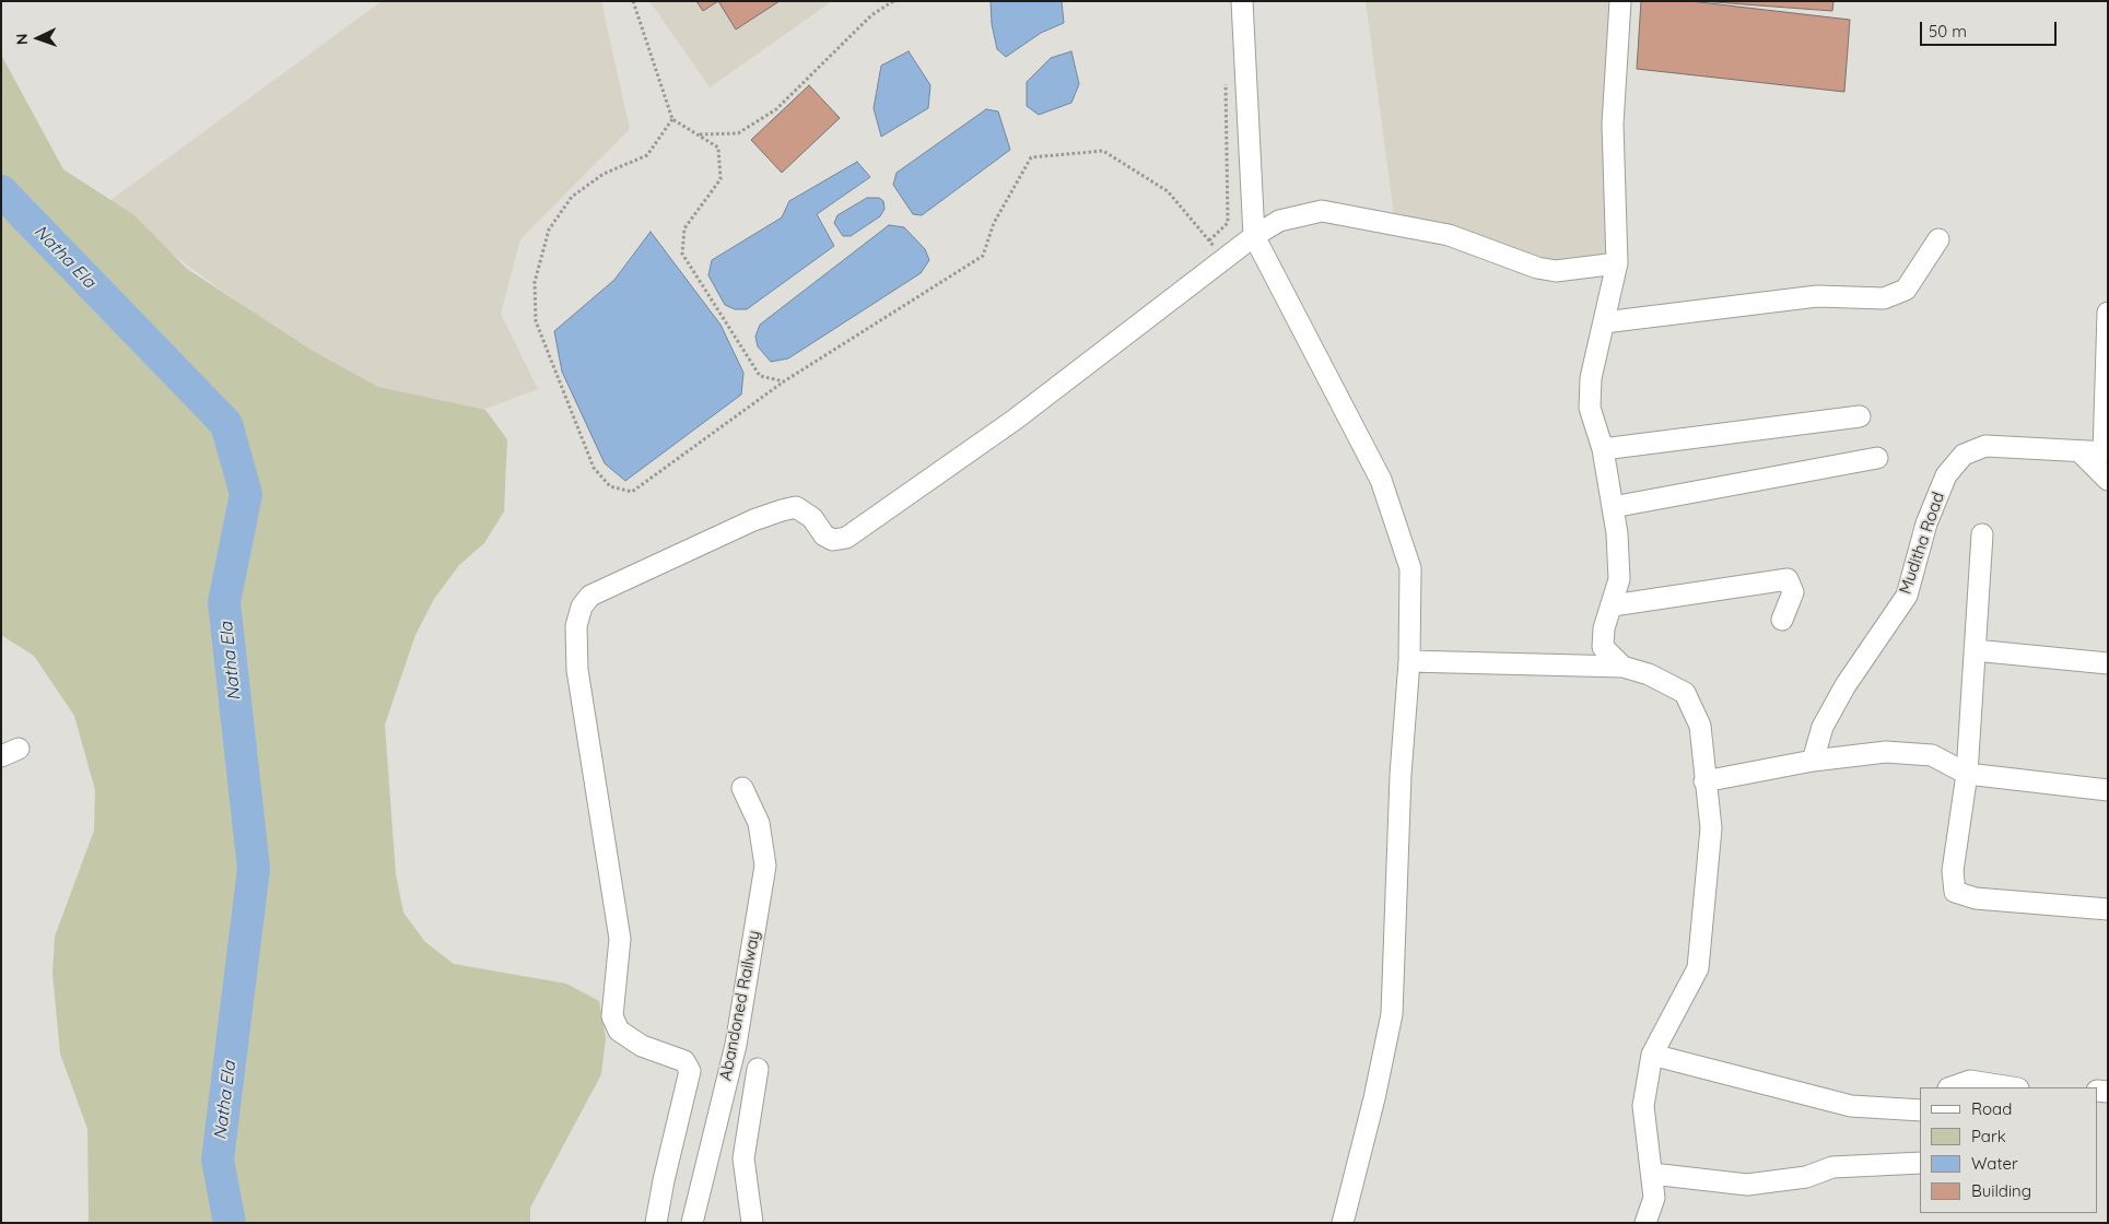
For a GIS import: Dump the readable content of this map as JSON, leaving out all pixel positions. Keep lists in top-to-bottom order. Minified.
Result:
{"streets":{"street":["Muditha Road","Abandoned Railway"]},"water":["Natha Ela"],"legend":["Road","Park","Water","Building"],"scale_bar":"50 m","north":"left"}
